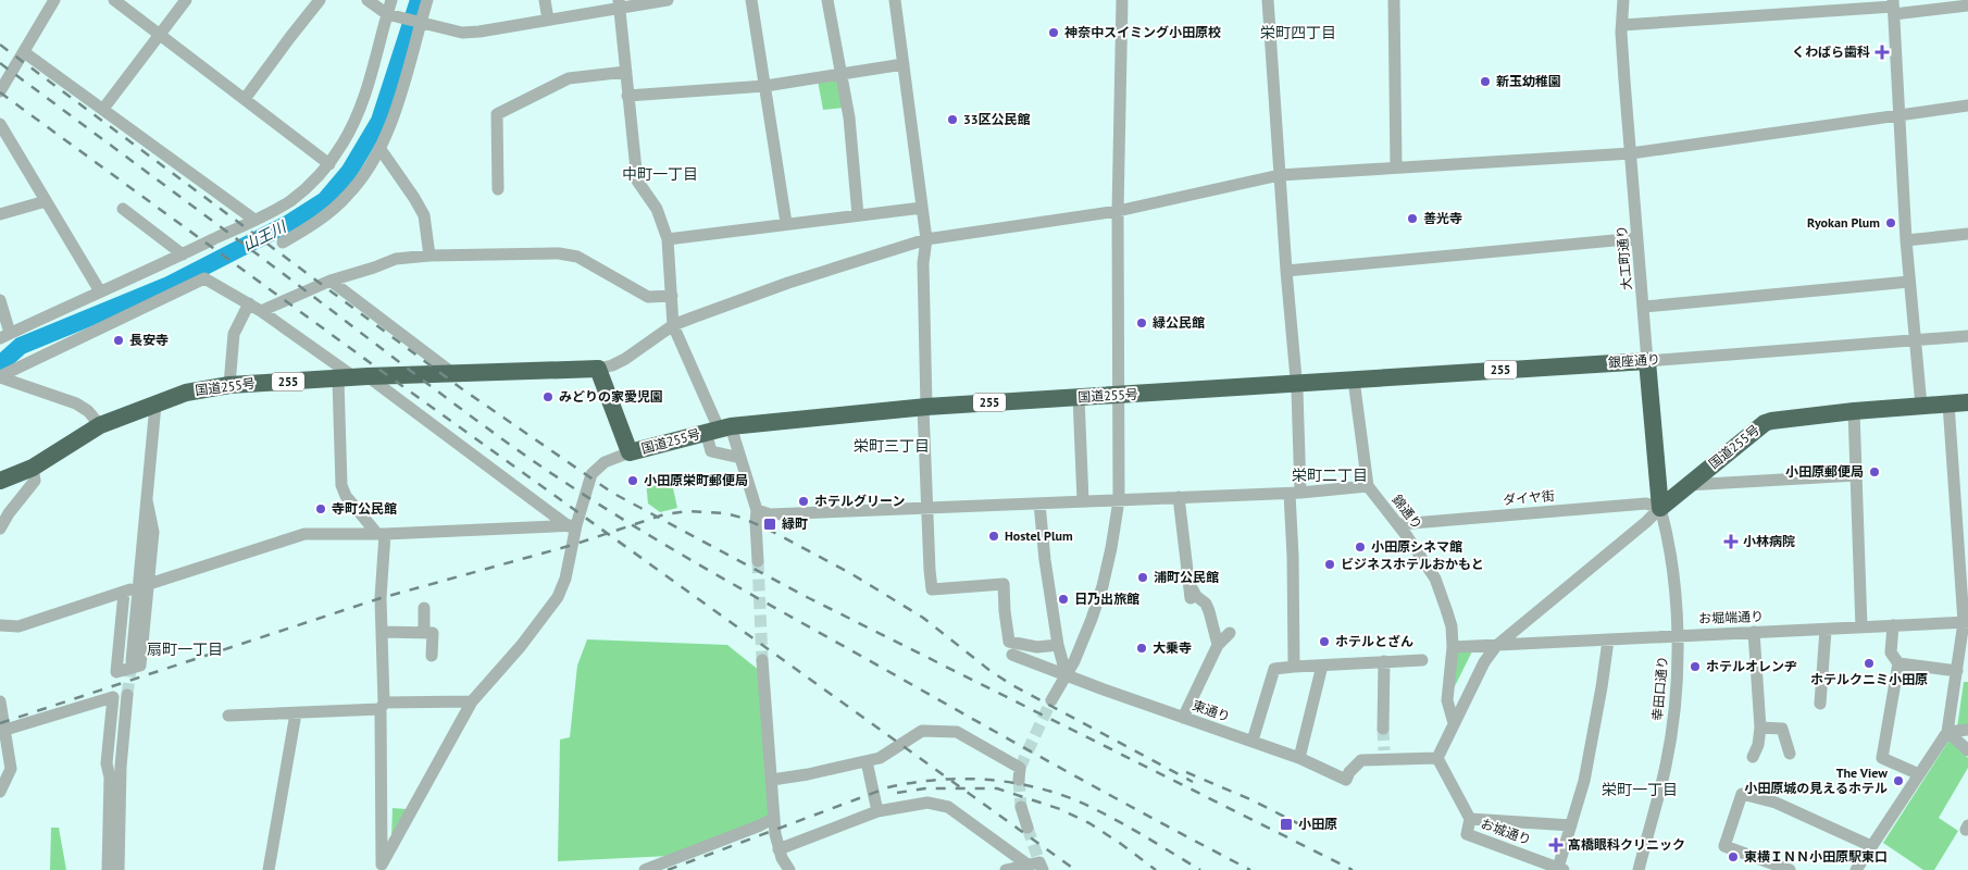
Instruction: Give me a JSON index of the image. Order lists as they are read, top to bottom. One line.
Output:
{"streets":{"highway":["銀座通り","255","国道255号"],"street":["大工町通り","ダイヤ街","錦通り","お堀端通り","幸田口通り","東通り","お城通り"]},"crossings":[["大工町通り","銀座通り"],["銀座通り","国道255号"],["国道255号","ダイヤ街"],["国道255号","幸田口通り"],["ダイヤ街","錦通り"],["ダイヤ街","幸田口通り"],["錦通り","お堀端通り"],["お堀端通り","幸田口通り"]],"districts":["栄町四丁目","中町一丁目","栄町三丁目","栄町二丁目","扇町一丁目","栄町一丁目"],"water":["山王川"],"places":{"other":["神奈中スイミング小田原校","新玉幼稚園","33区公民館","善光寺","Ryokan Plum","緑公民館","長安寺","みどりの家愛児園","小田原郵便局","小田原栄町郵便局","ホテルグリーン","寺町公民館","Hostel Plum","小田原シネマ館","ビジネスホテルおかもと","浦町公民館","日乃出旅館","ホテルとざん","大乗寺","ホテルクニミ小田原","ホテルオレンヂ","The View 小田原城の見えるホテル","東横ＩＮＮ小田原駅東口"],"health":["くわばら歯科","小林病院","髙橋眼科クリニック"],"transit":["緑町","小田原"]}}
